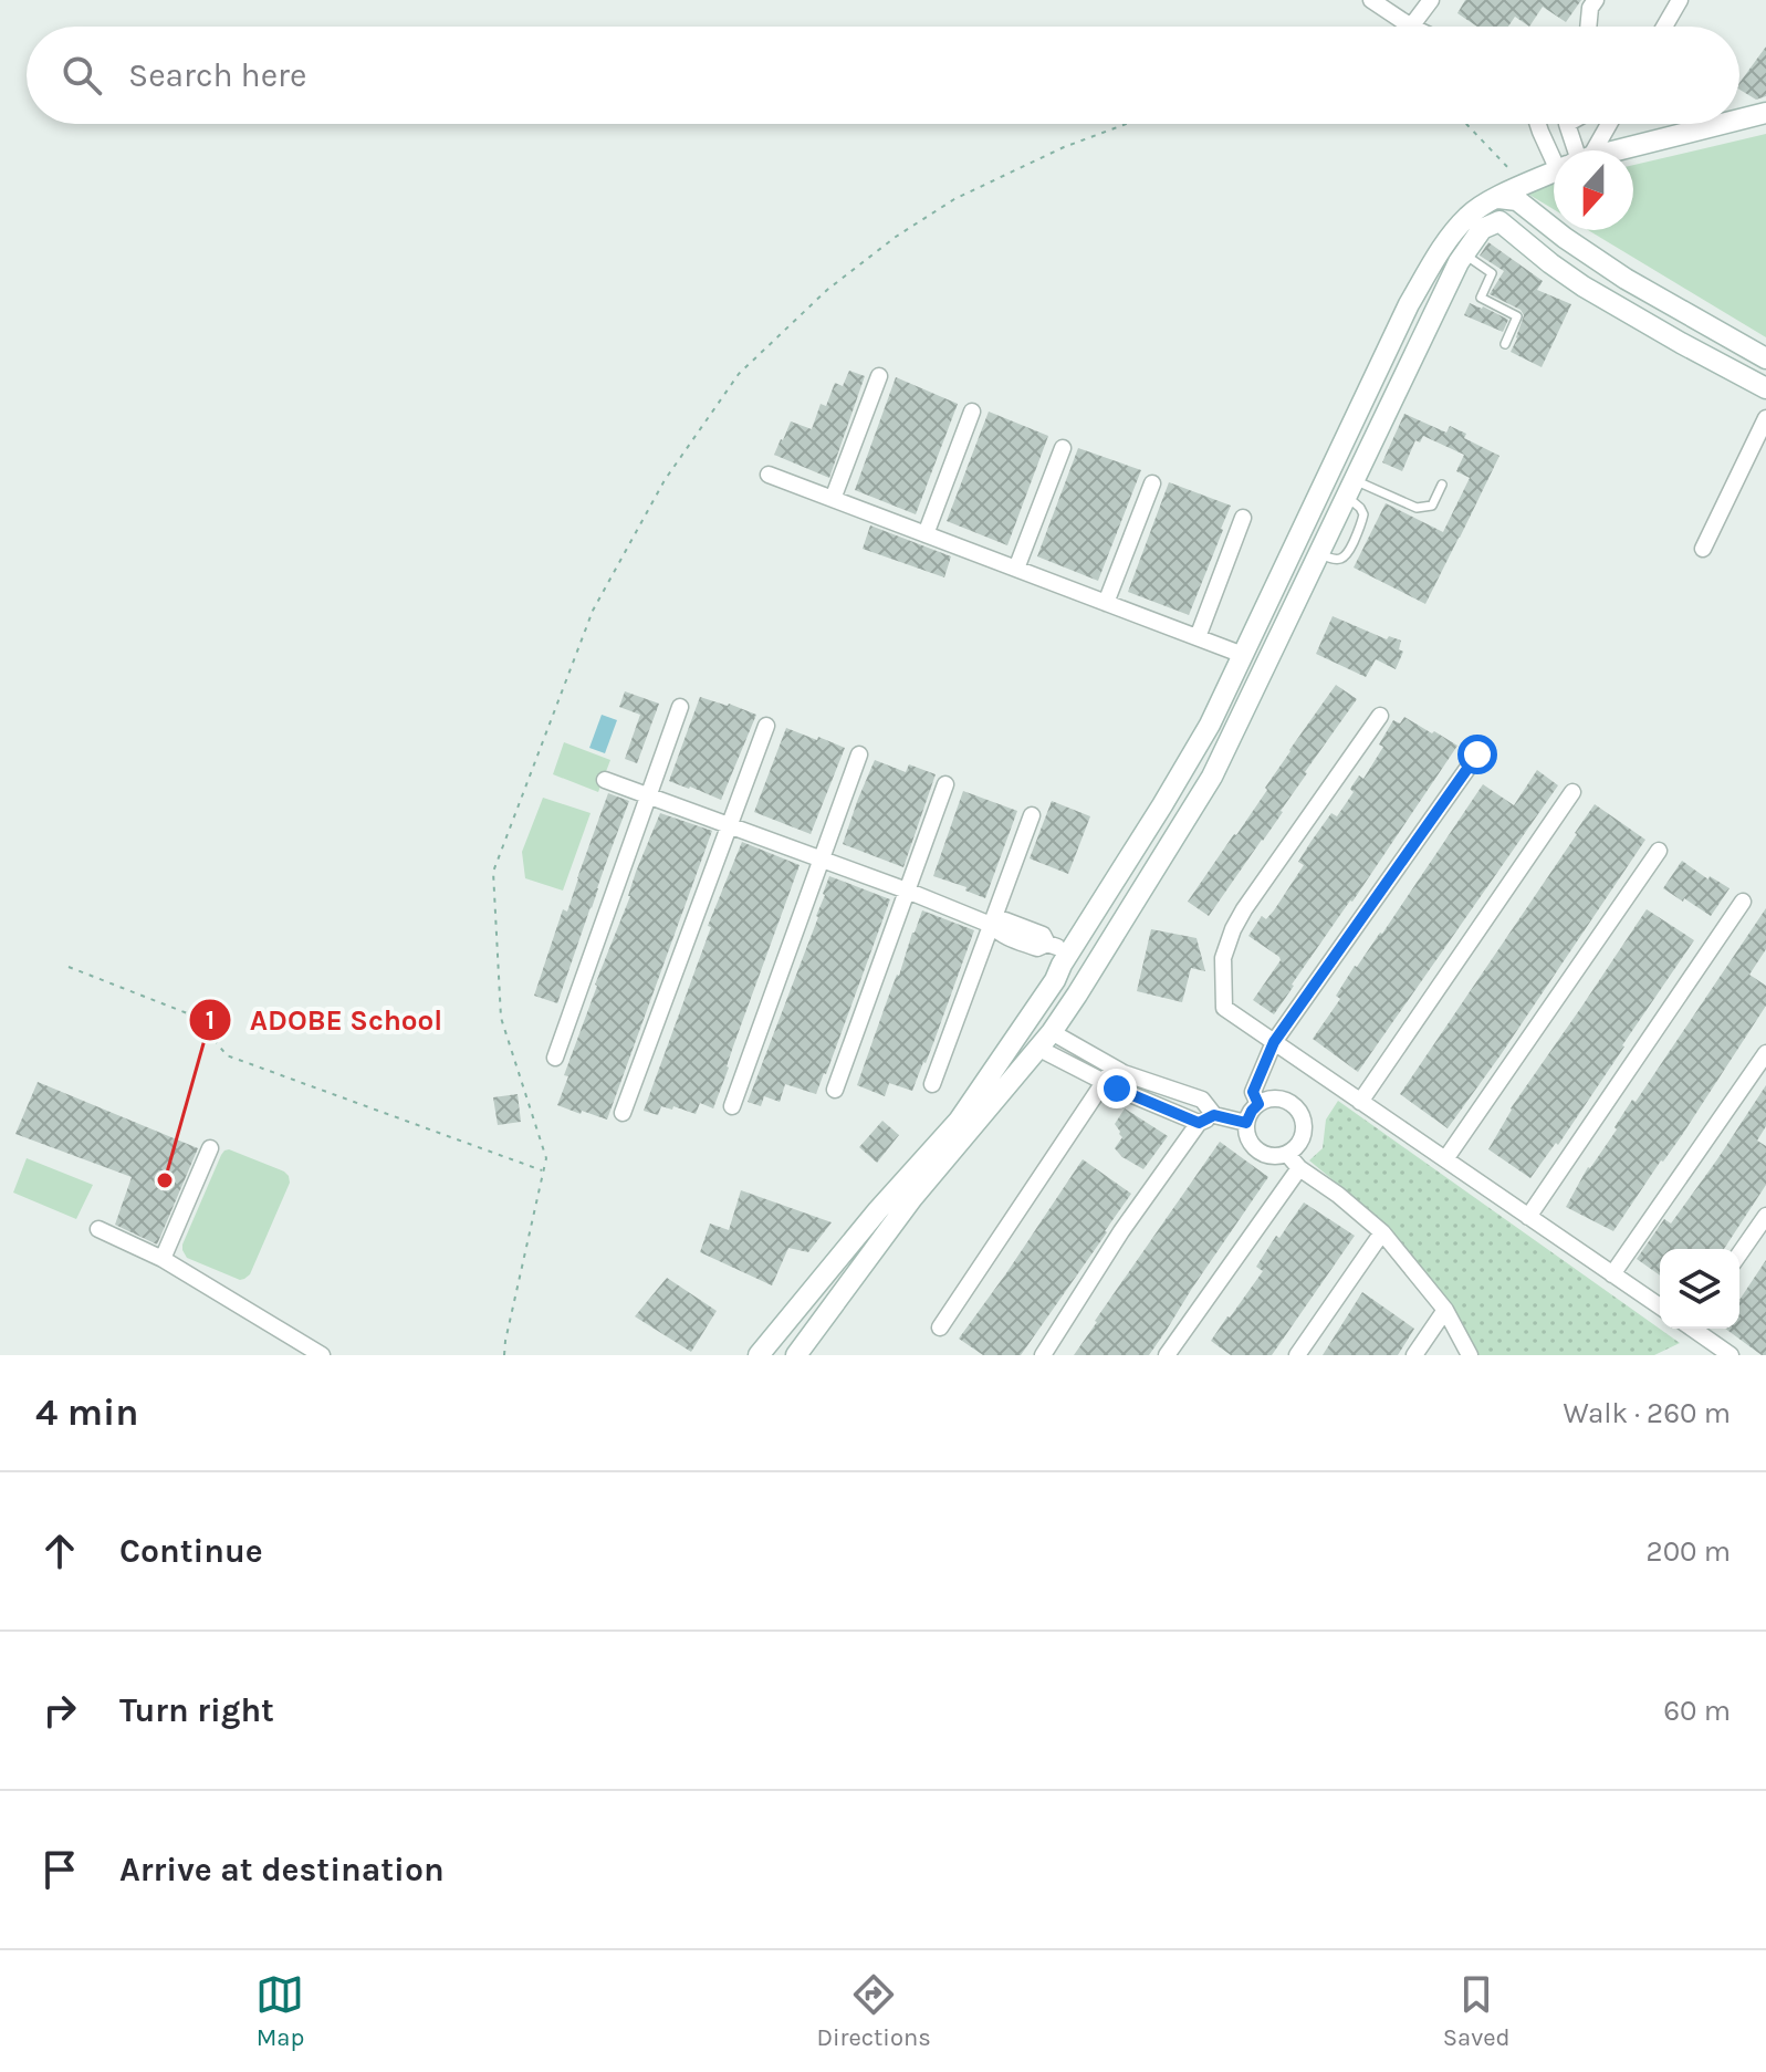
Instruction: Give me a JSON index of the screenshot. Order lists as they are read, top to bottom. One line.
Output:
{"places":["ADOBE School"],"north":"bottom","page":{"search":"Search here","heading":["4 min","Walk · 260 m"],"list":[["Continue","200 m"],["Turn right","60 m"],"Arrive at destination"],"nav":["Map","Directions","Saved"]}}
